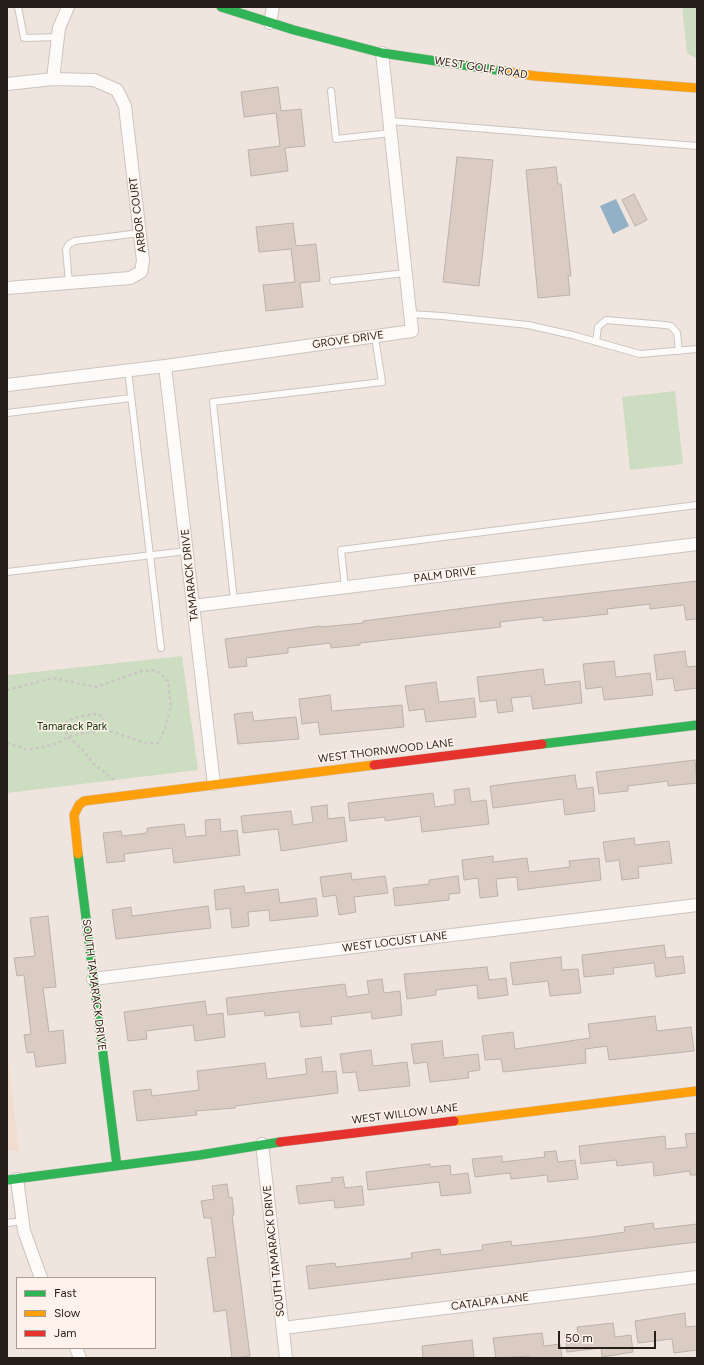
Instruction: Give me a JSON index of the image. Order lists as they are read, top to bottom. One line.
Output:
{"streets":{"street":["WEST GOLF ROAD","ARBOR COURT","GROVE DRIVE","TAMARACK DRIVE","PALM DRIVE","WEST THORNWOOD LANE","WEST LOCUST LANE","SOUTH TAMARACK DRIVE","WEST WILLOW LANE","CATALPA LANE"]},"crossings":[["WEST GOLF ROAD","GROVE DRIVE"],["GROVE DRIVE","TAMARACK DRIVE"],["TAMARACK DRIVE","PALM DRIVE"],["TAMARACK DRIVE","WEST THORNWOOD LANE"],["WEST THORNWOOD LANE","SOUTH TAMARACK DRIVE"],["WEST LOCUST LANE","SOUTH TAMARACK DRIVE"],["SOUTH TAMARACK DRIVE","WEST WILLOW LANE"],["SOUTH TAMARACK DRIVE","CATALPA LANE"]],"parks":["Tamarack Park"],"legend":["Fast","Slow","Jam"],"scale_bar":"50 m"}
